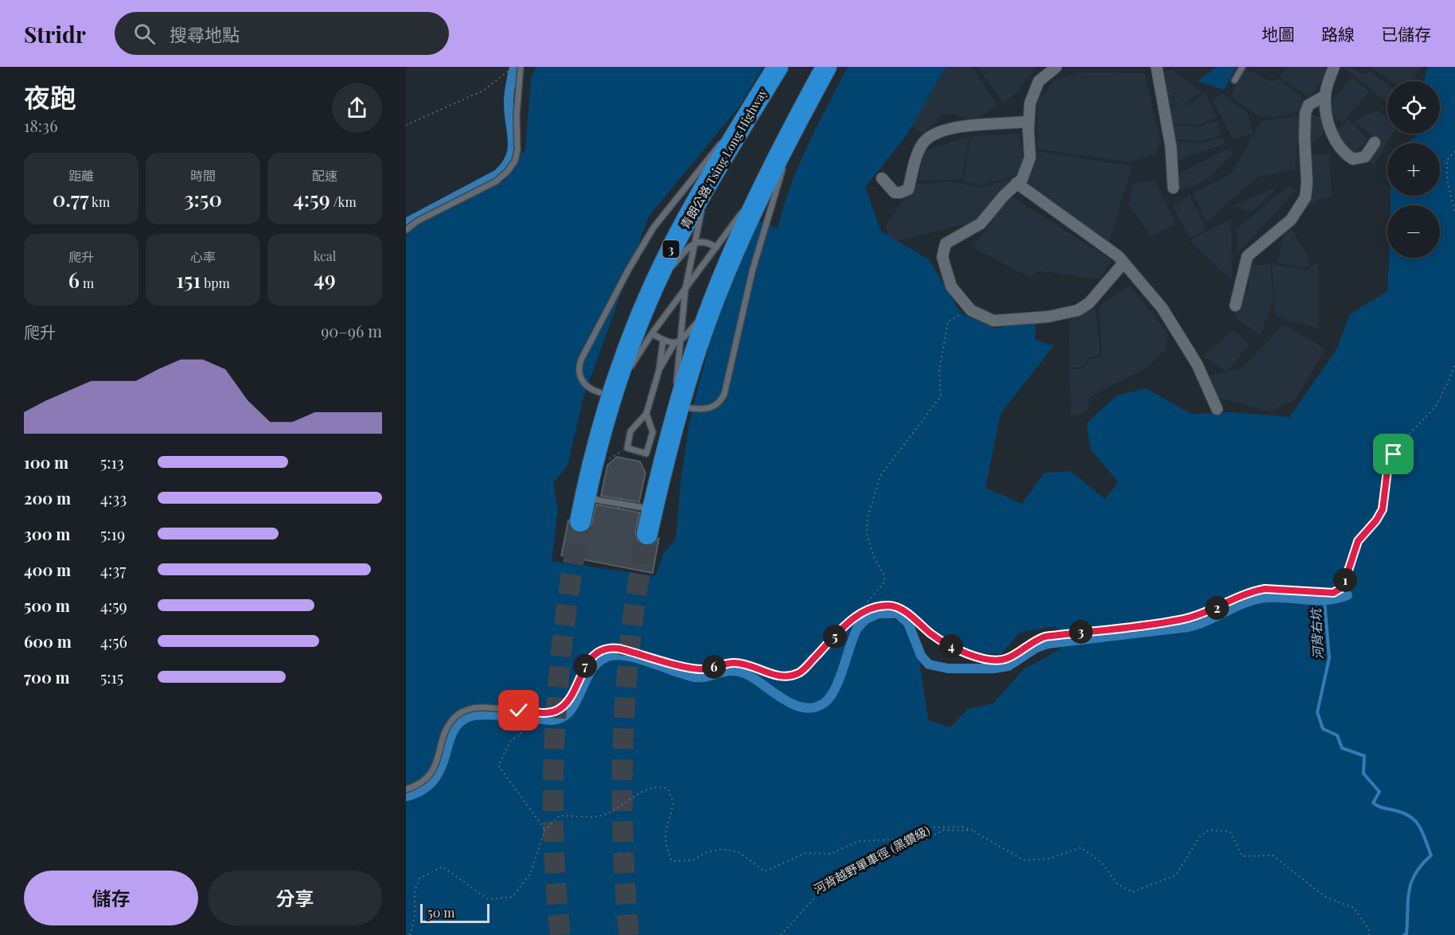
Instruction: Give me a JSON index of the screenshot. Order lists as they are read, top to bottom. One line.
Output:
{"streets":{"highway":["青朗公路 Tsing Long Highway","3"],"path":["河背越野單車徑 (黑鑽級)"]},"water":["河背右坑"],"scale_bar":"50 m","page":{"header":"Stridr","search":"搜尋地點","nav":["地圖","路線","已儲存"],"heading":["夜跑","18:36"],"map_buttons":["+","−"],"stats":[["距離","0.77 km"],["時間","3:50"],["配速","4:59 /km"],["爬升","6 m"],["心率","151 bpm"],["kcal","49"]],"chart":["爬升","90–96 m"],"list":[{"name":"100 m","note":"5:13"},{"name":"200 m","note":"4:33"},{"name":"300 m","note":"5:19"},{"name":"400 m","note":"4:37"},{"name":"500 m","note":"4:59"},{"name":"600 m","note":"4:56"},{"name":"700 m","note":"5:15"}],"pins":["1","2","3","5","4","7","6"],"buttons":["儲存","分享"],"scale":"50 m"}}
